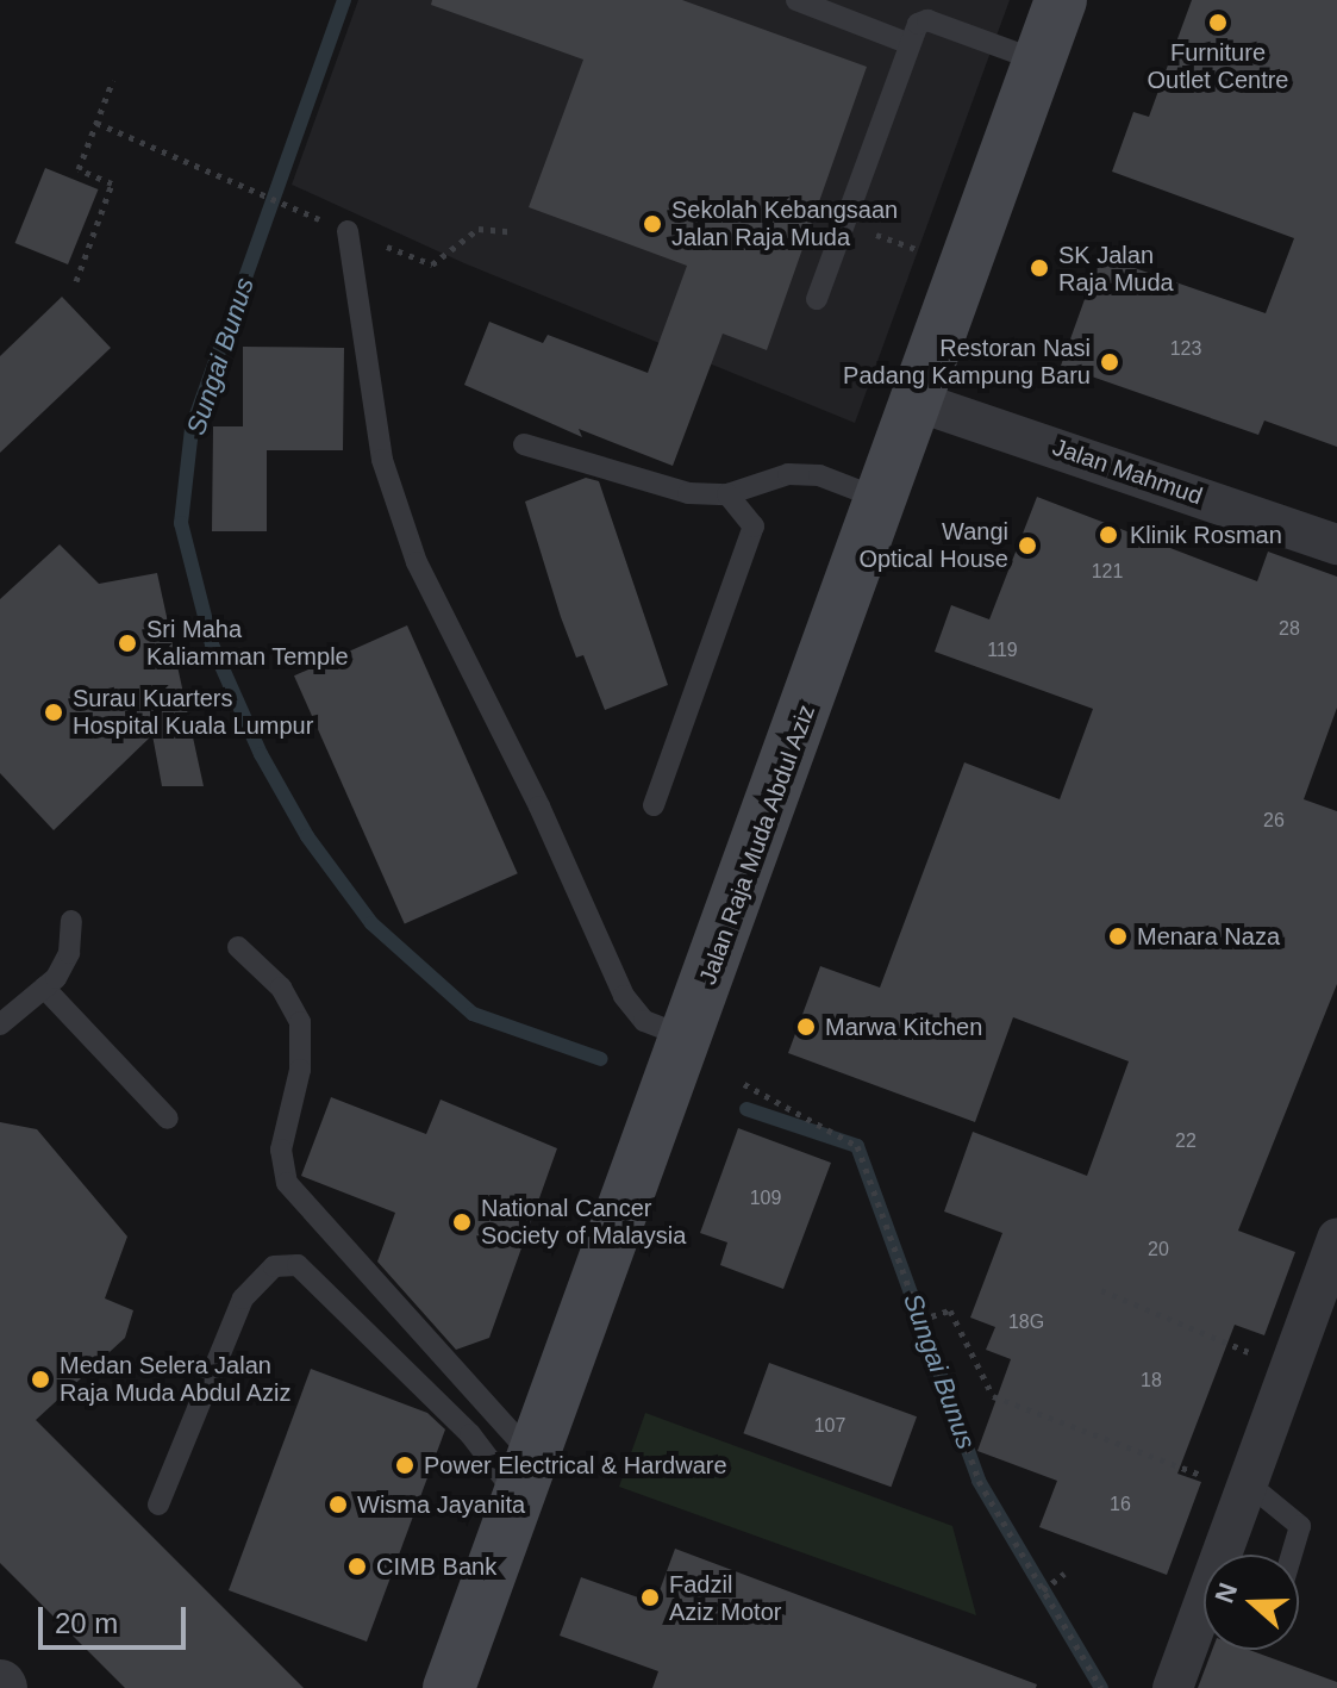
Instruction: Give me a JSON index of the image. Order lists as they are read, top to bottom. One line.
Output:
{"streets":{"main road":["Jalan Raja Muda Abdul Aziz"],"street":["Jalan Mahmud"]},"crossings":[["Jalan Mahmud","Jalan Raja Muda Abdul Aziz"]],"water":["Sungai Bunus"],"places":["Furniture Outlet Centre","Sekolah Kebangsaan Jalan Raja Muda","SK Jalan Raja Muda","Restoran Nasi Padang Kampung Baru","Klinik Rosman","Wangi Optical House","Sri Maha Kaliamman Temple","Surau Kuarters Hospital Kuala Lumpur","Menara Naza","Marwa Kitchen","National Cancer Society of Malaysia","Medan Selera Jalan Raja Muda Abdul Aziz","Power Electrical & Hardware","Wisma Jayanita","CIMB Bank","Fadzil Aziz Motor"],"house_numbers":["123","121","28","119","26","22","109","20","18G","18","107","16"],"scale_bar":"20 m","north":"left"}
